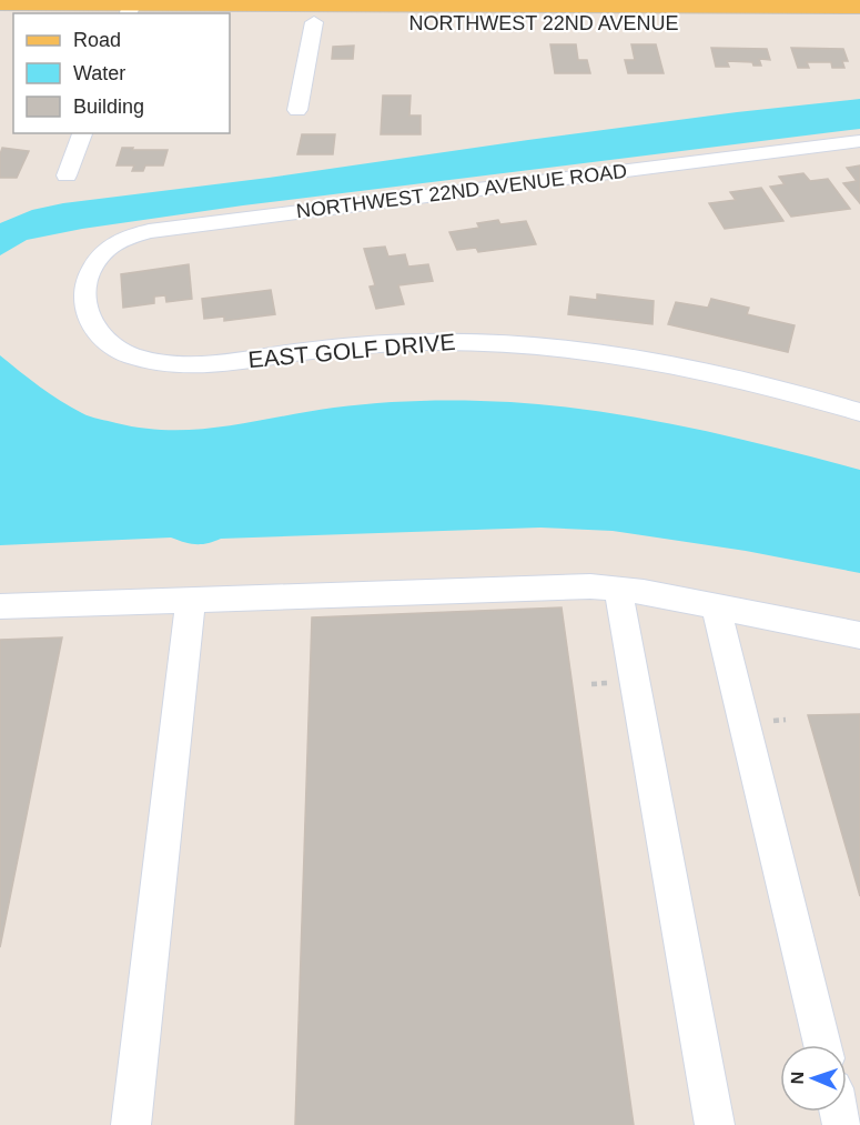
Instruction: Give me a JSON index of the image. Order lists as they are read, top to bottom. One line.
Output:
{"streets":{"main road":["NORTHWEST 22ND AVENUE"],"street":["NORTHWEST 22ND AVENUE ROAD","EAST GOLF DRIVE"]},"crossings":[["NORTHWEST 22ND AVENUE ROAD","EAST GOLF DRIVE"]],"legend":["Road","Water","Building"],"north":"left"}
